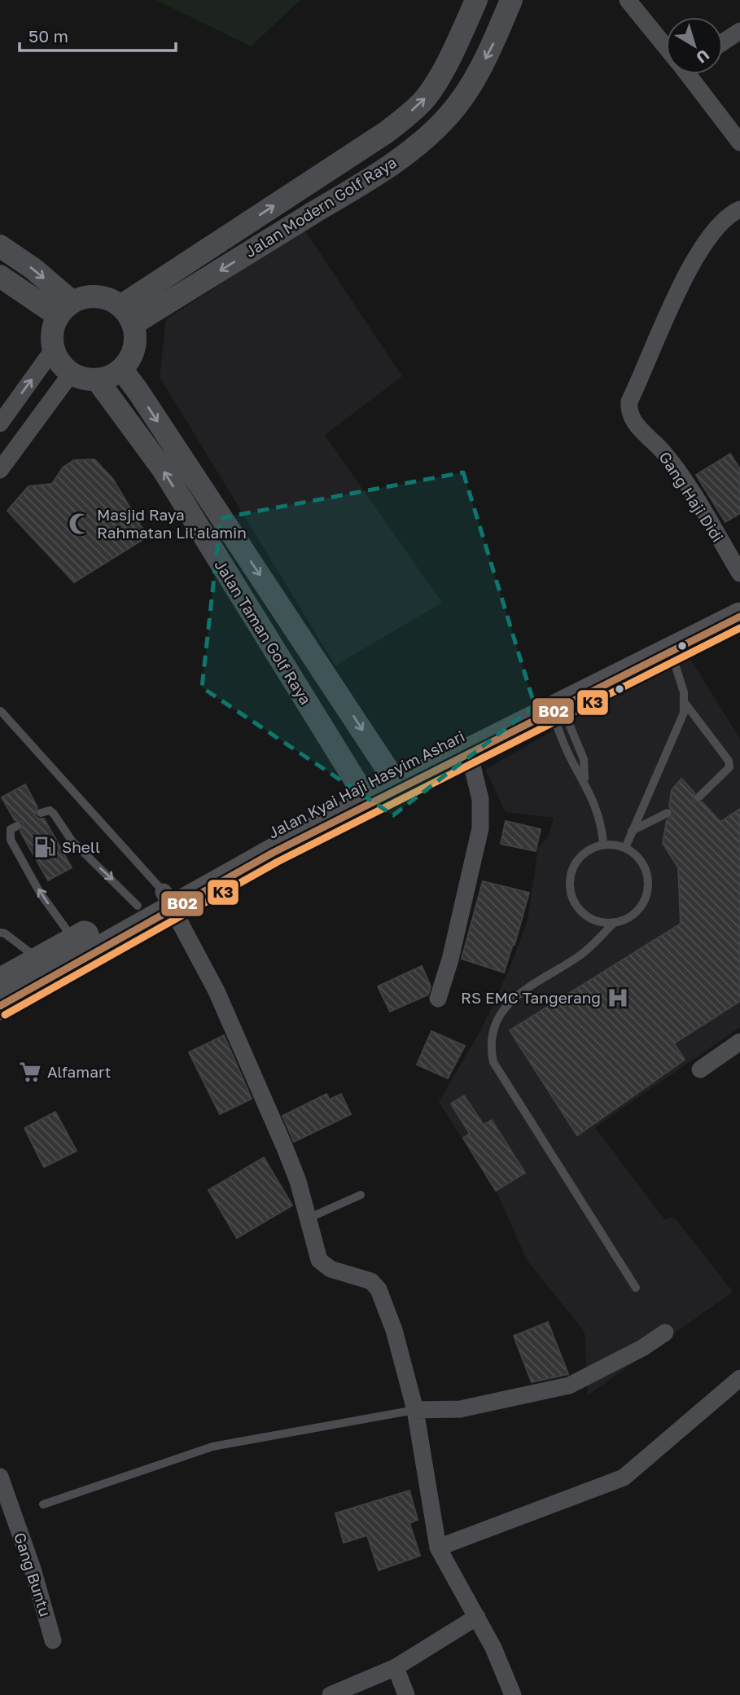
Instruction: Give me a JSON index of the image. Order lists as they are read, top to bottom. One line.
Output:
{"streets":{"main road":["Jalan Kyai Haji Hasyim Ashari"],"street":["Jalan Modern Golf Raya","Gang Haji Didi","Jalan Taman Golf Raya","Gang Buntu"]},"crossings":[["Jalan Modern Golf Raya","Jalan Taman Golf Raya"],["Jalan Taman Golf Raya","Jalan Kyai Haji Hasyim Ashari"]],"places":{"mosque":["Masjid Raya Rahmatan Lil'alamin"],"fuel station":["Shell"],"hospital":["RS EMC Tangerang"],"supermarket":["Alfamart"]},"lines":["transit line B02","transit line K3"],"scale_bar":"50 m","north":"bottom right"}
